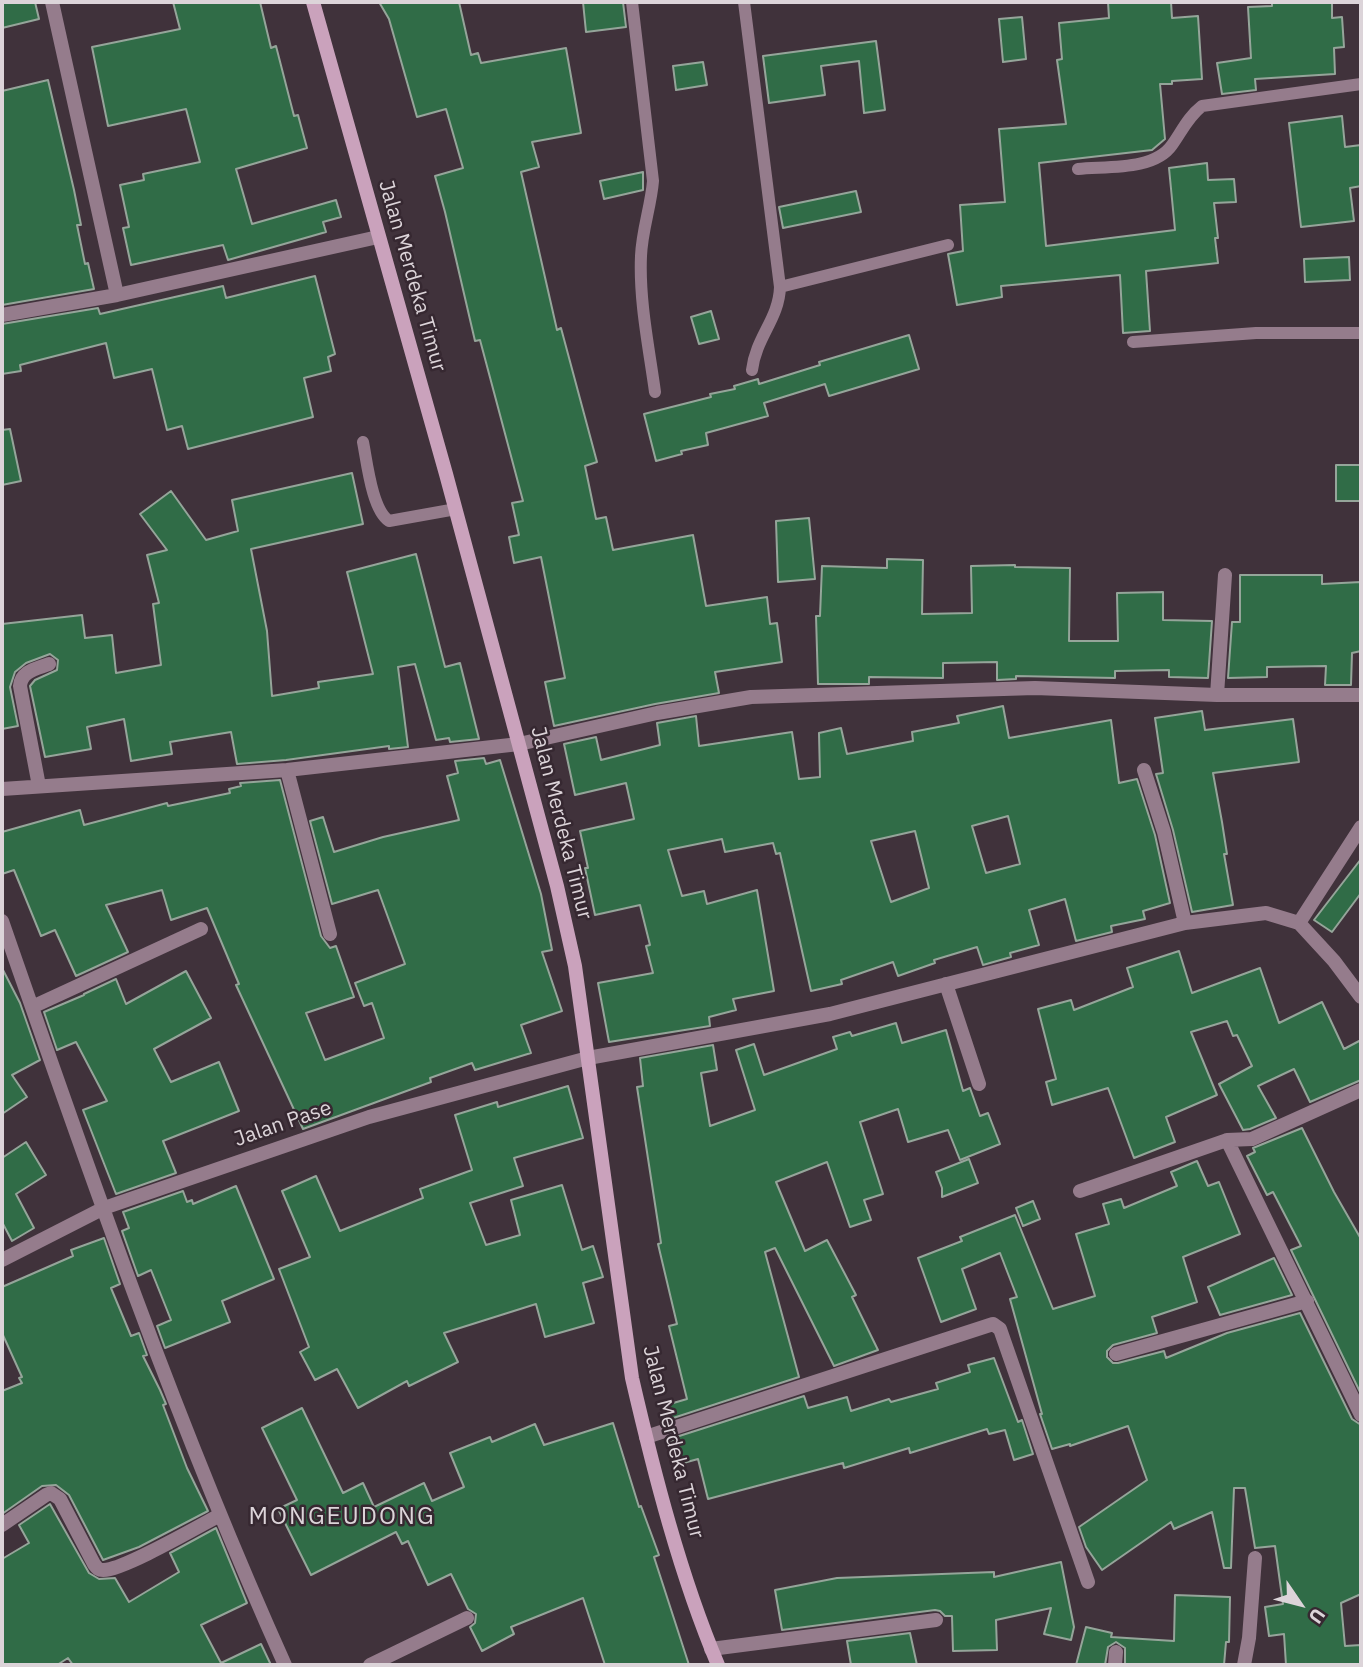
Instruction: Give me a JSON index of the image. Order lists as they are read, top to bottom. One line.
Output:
{"streets":{"main road":["Jalan Merdeka Timur"],"street":["Jalan Pase"]},"crossings":[["Jalan Merdeka Timur","Jalan Pase"]],"districts":["MONGEUDONG"],"north":"bottom right"}
